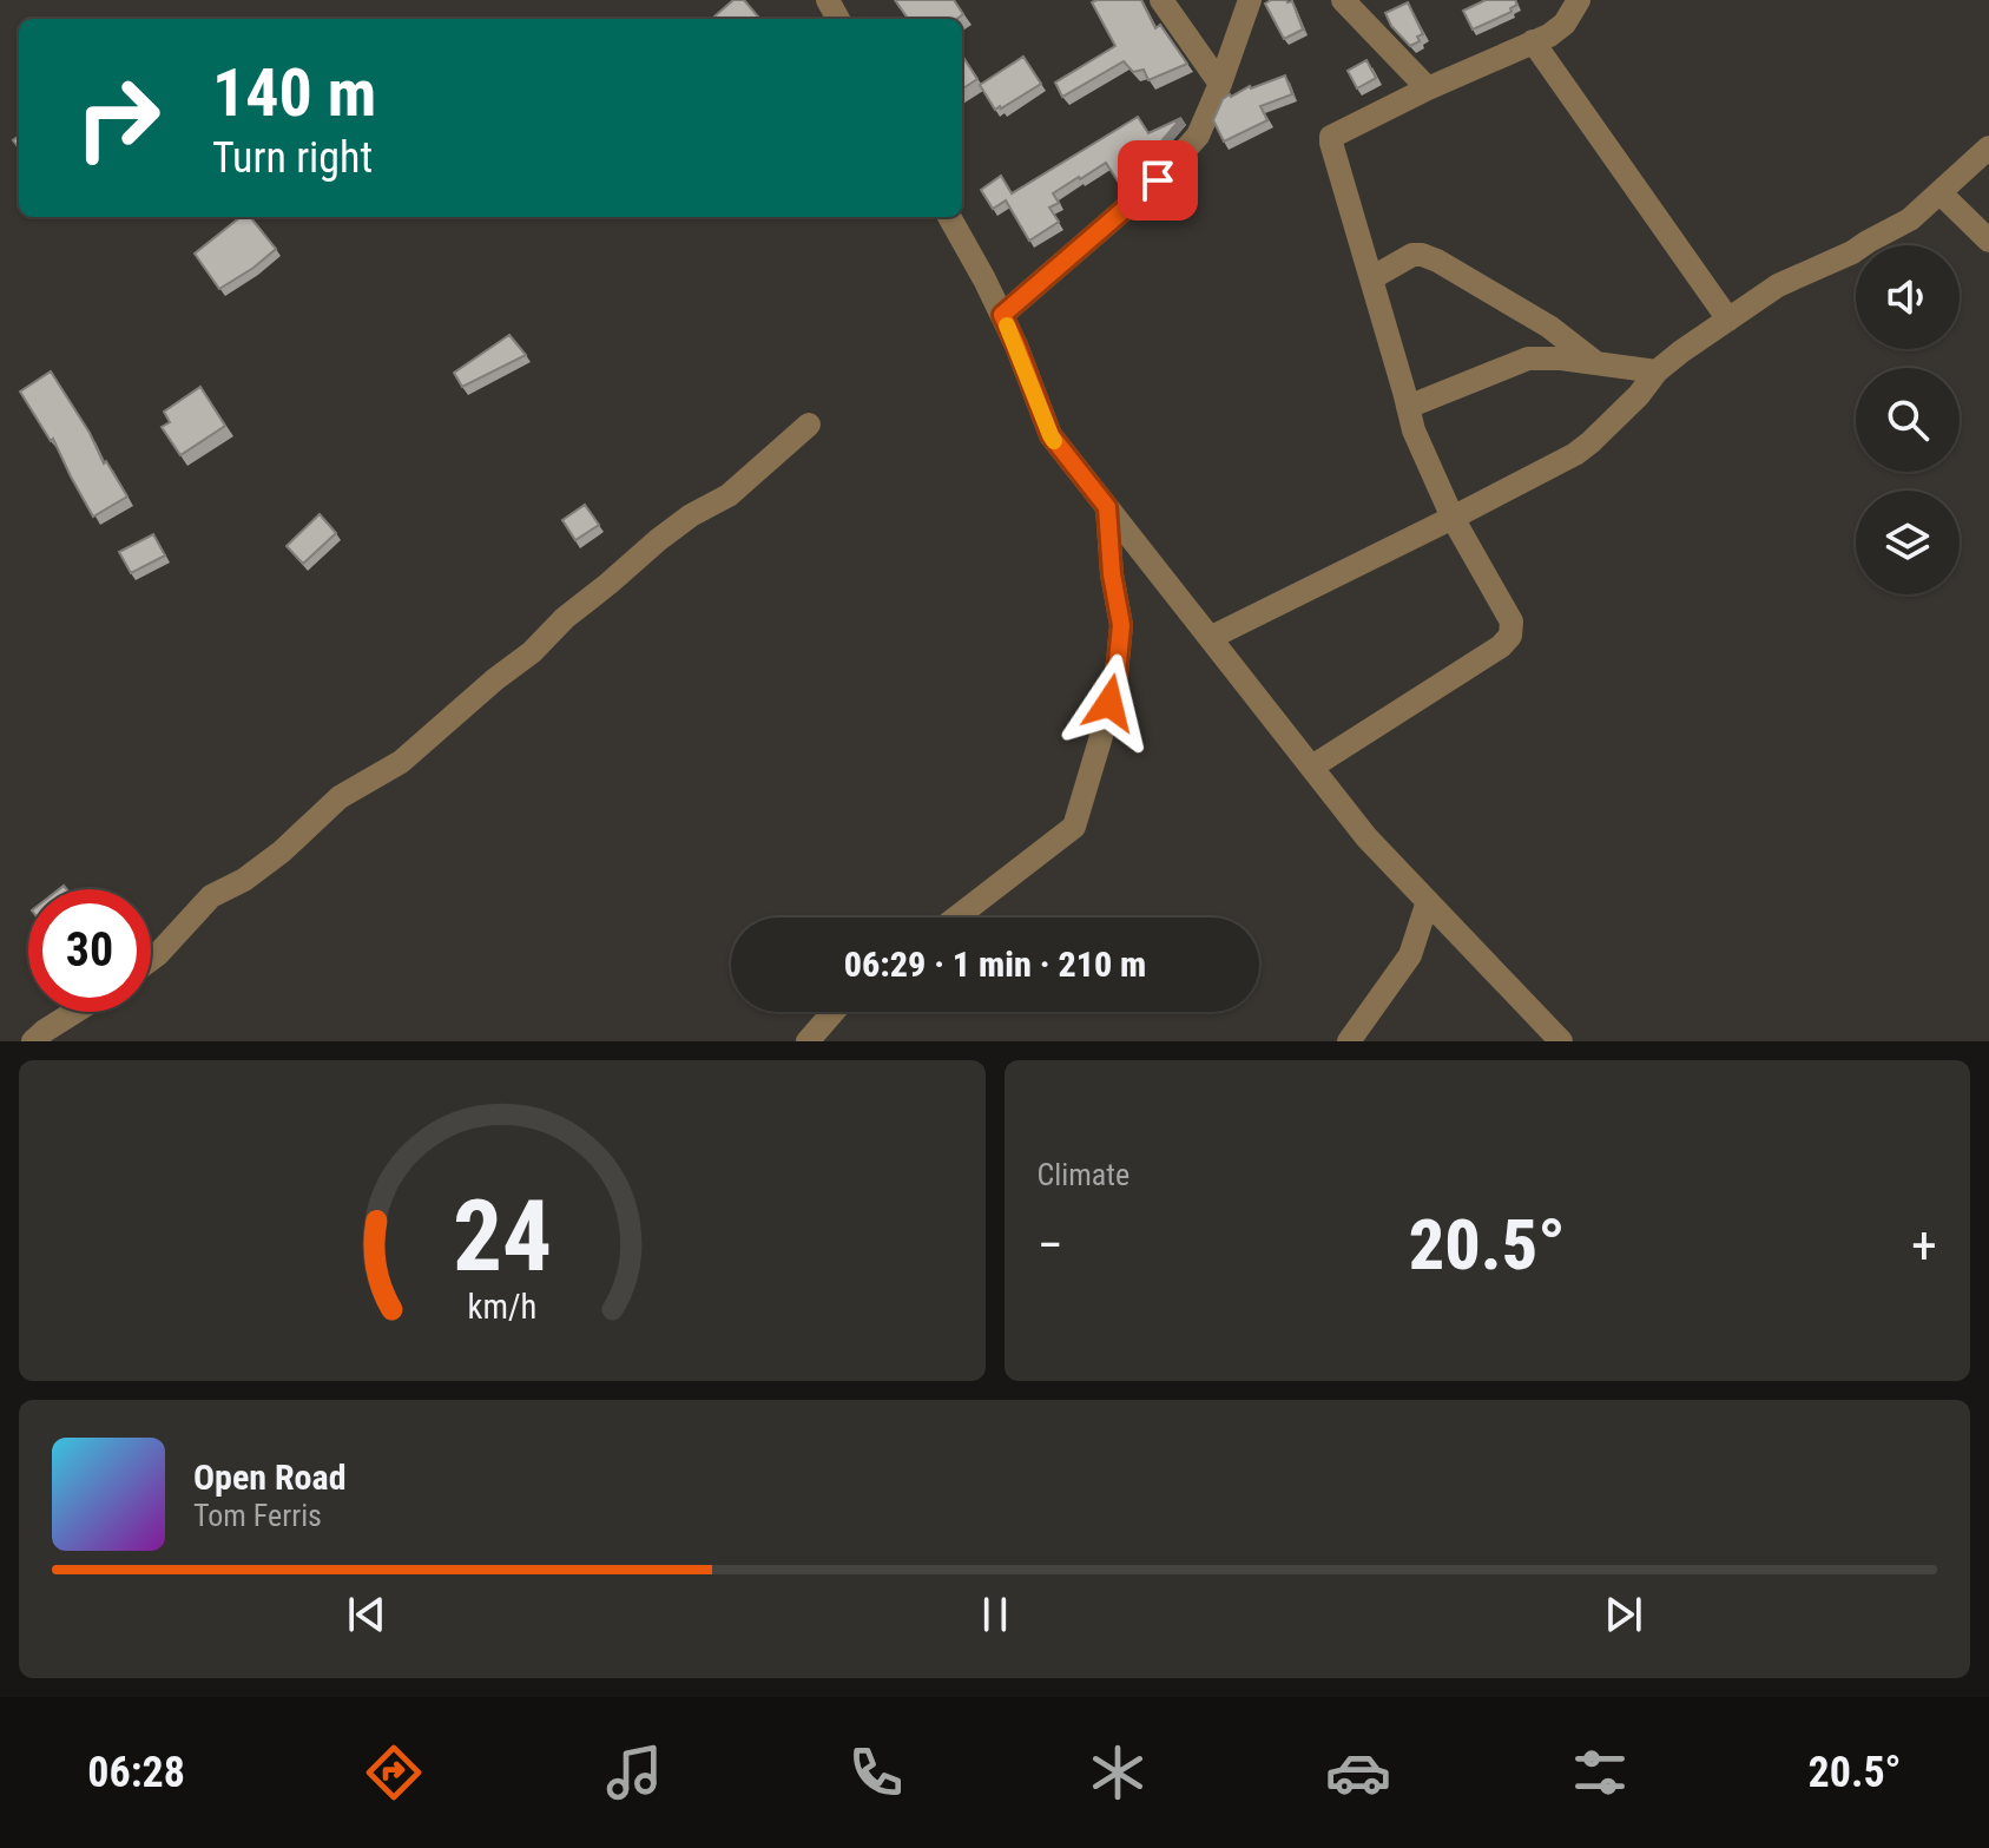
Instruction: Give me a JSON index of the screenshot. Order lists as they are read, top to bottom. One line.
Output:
{"page":{"turn":["140 m","Turn right"],"limit":"30","trip":"06:29 · 1 min · 210 m","tile":"Climate","heat":["−","20.5°","+"],"song":["Open Road","Tom Ferris"],"tabs":["06:28","20.5°"],"gauge":["24","km/h"]}}
